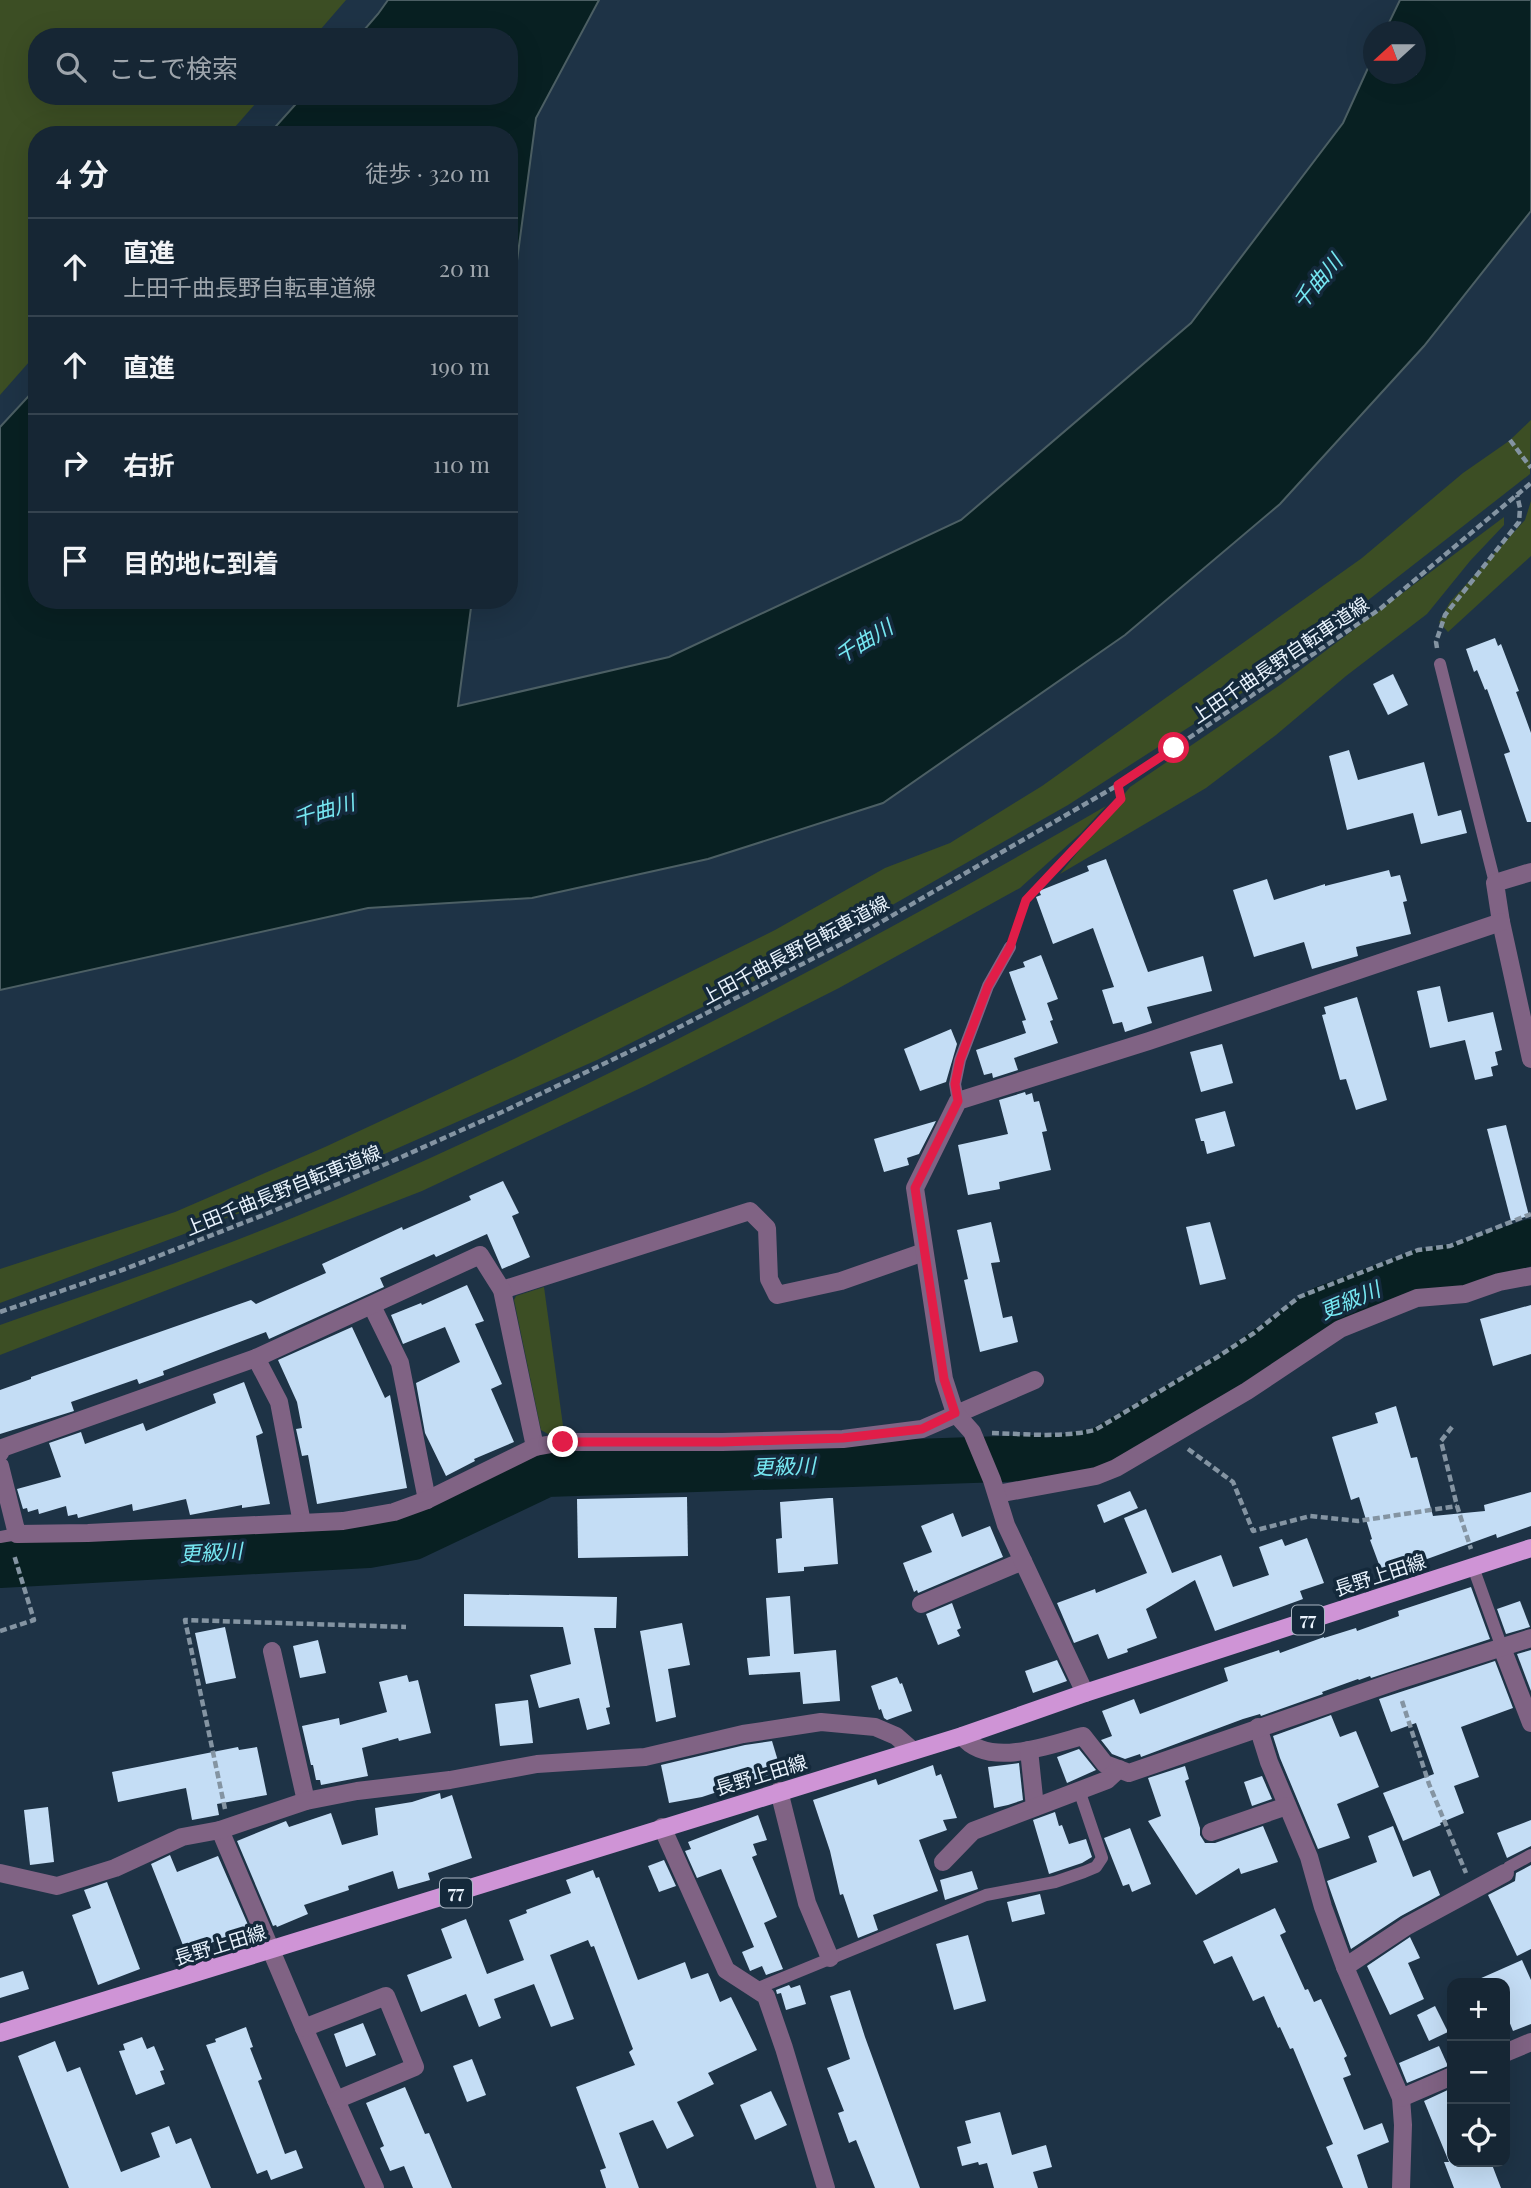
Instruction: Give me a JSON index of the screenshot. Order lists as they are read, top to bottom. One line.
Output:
{"streets":{"main road":["長野上田線","77"],"path":["上田千曲長野自転車道線"]},"water":["千曲川","更級川"],"north":"left","page":{"search":"ここで検索","heading":["4 分","徒歩 · 320 m"],"list":[["直進","上田千曲長野自転車道線","20 m"],["直進","190 m"],["右折","110 m"],"目的地に到着"],"map_buttons":["+","−"]}}
